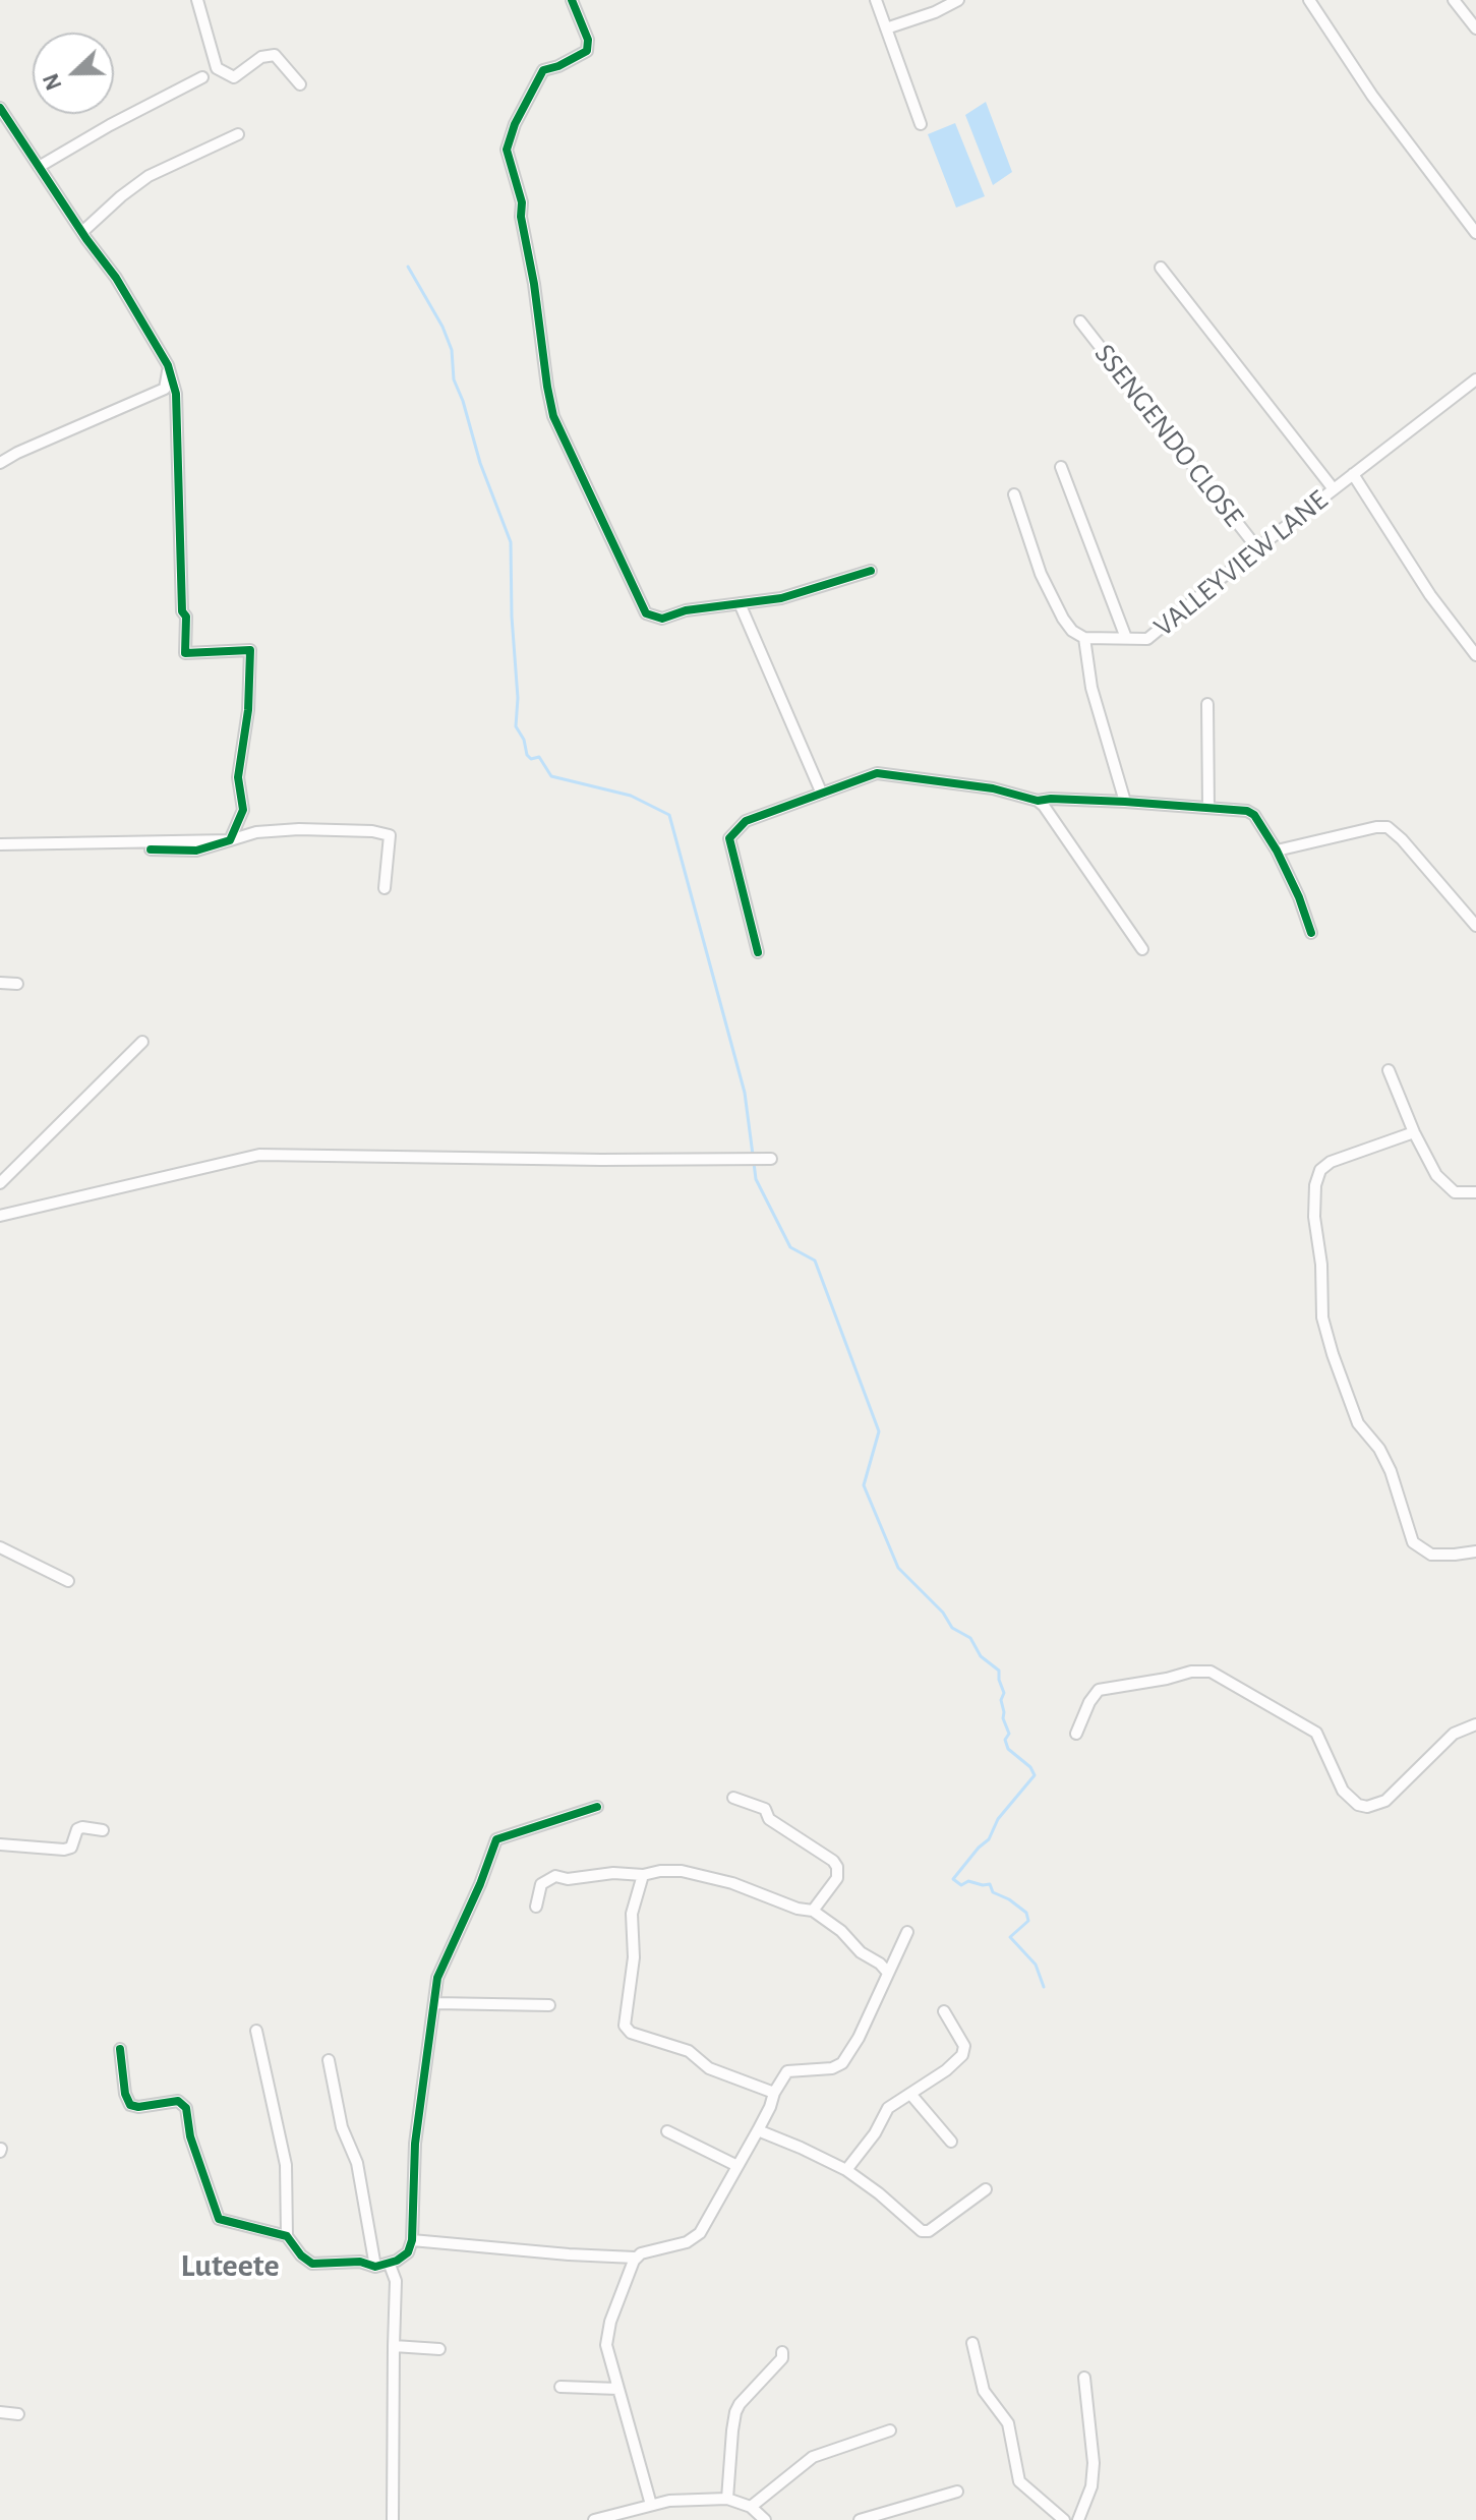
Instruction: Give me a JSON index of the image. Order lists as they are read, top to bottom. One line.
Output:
{"streets":{"street":["SSENGENDO CLOSE","VALLEYVIEW LANE"]},"crossings":[["SSENGENDO CLOSE","VALLEYVIEW LANE"]],"districts":["Luteete"],"north":"left"}
